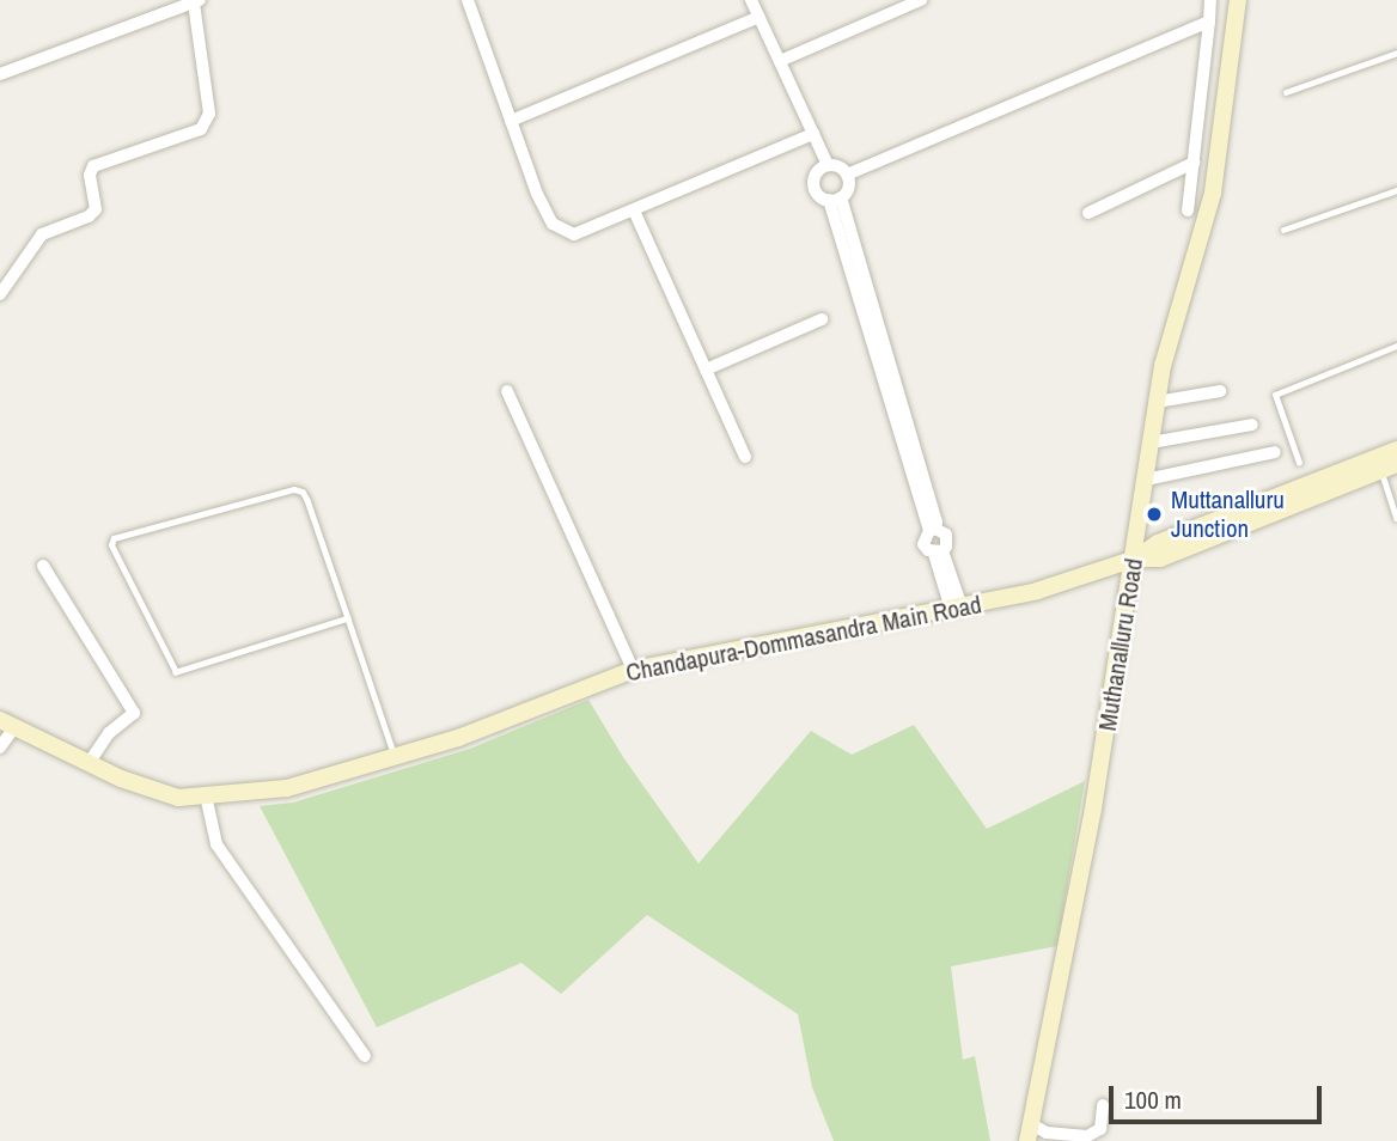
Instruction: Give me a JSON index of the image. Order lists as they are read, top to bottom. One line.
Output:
{"streets":{"main road":["Chandapura-Dommasandra Main Road","Muthanalluru Road"]},"crossings":[["Chandapura-Dommasandra Main Road","Muthanalluru Road"]],"places":["Muttanalluru Junction"],"scale_bar":"100 m"}
